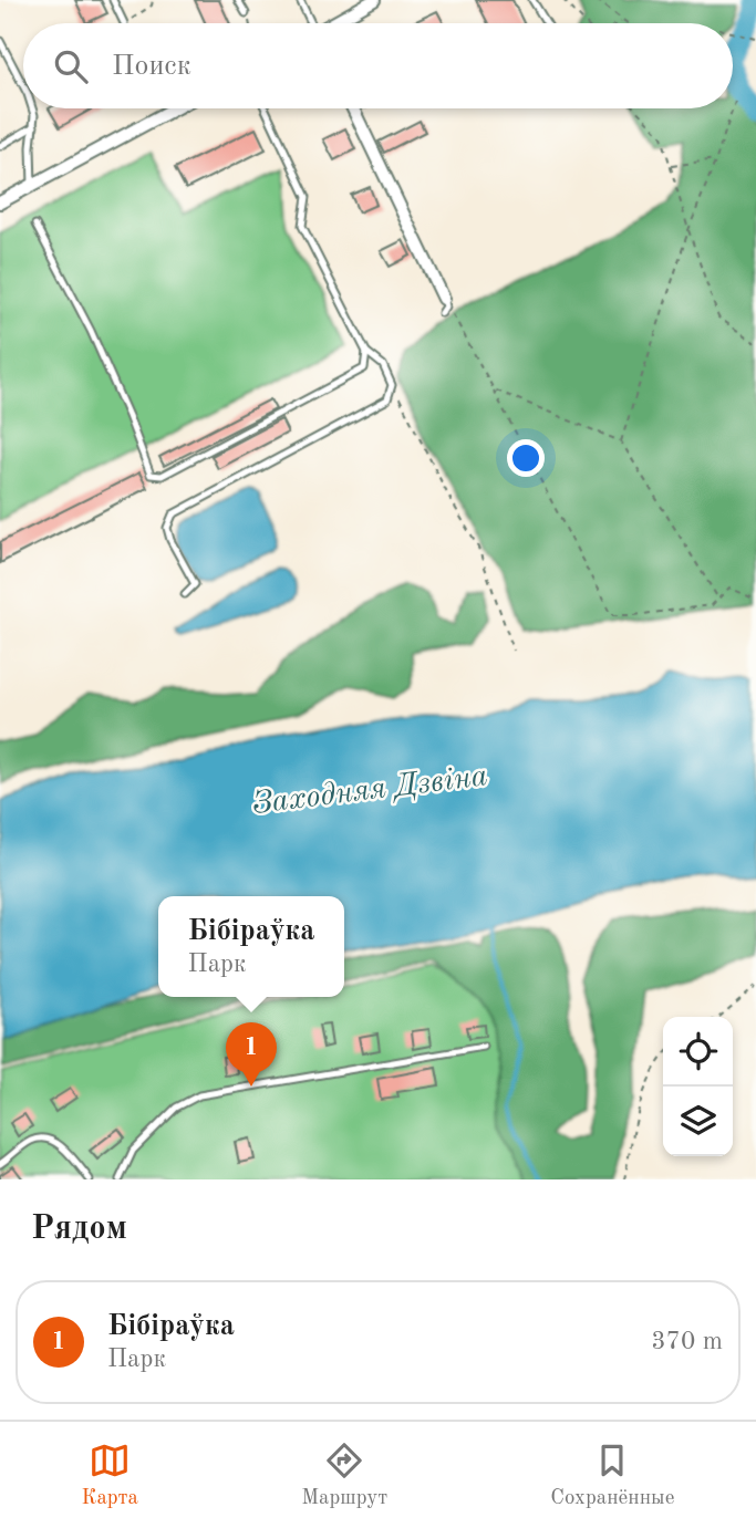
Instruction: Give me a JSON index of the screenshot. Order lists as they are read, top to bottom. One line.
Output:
{"water":["Заходняя Дзвіна"],"page":{"search":"Поиск","popup":["Бібіраўка","Парк"],"pins":"1","heading":"Рядом","list":[{"mark":"1","name":"Бібіраўка","note":"Парк","value":"370 m"}],"nav":["Карта","Маршрут","Сохранённые"]}}
